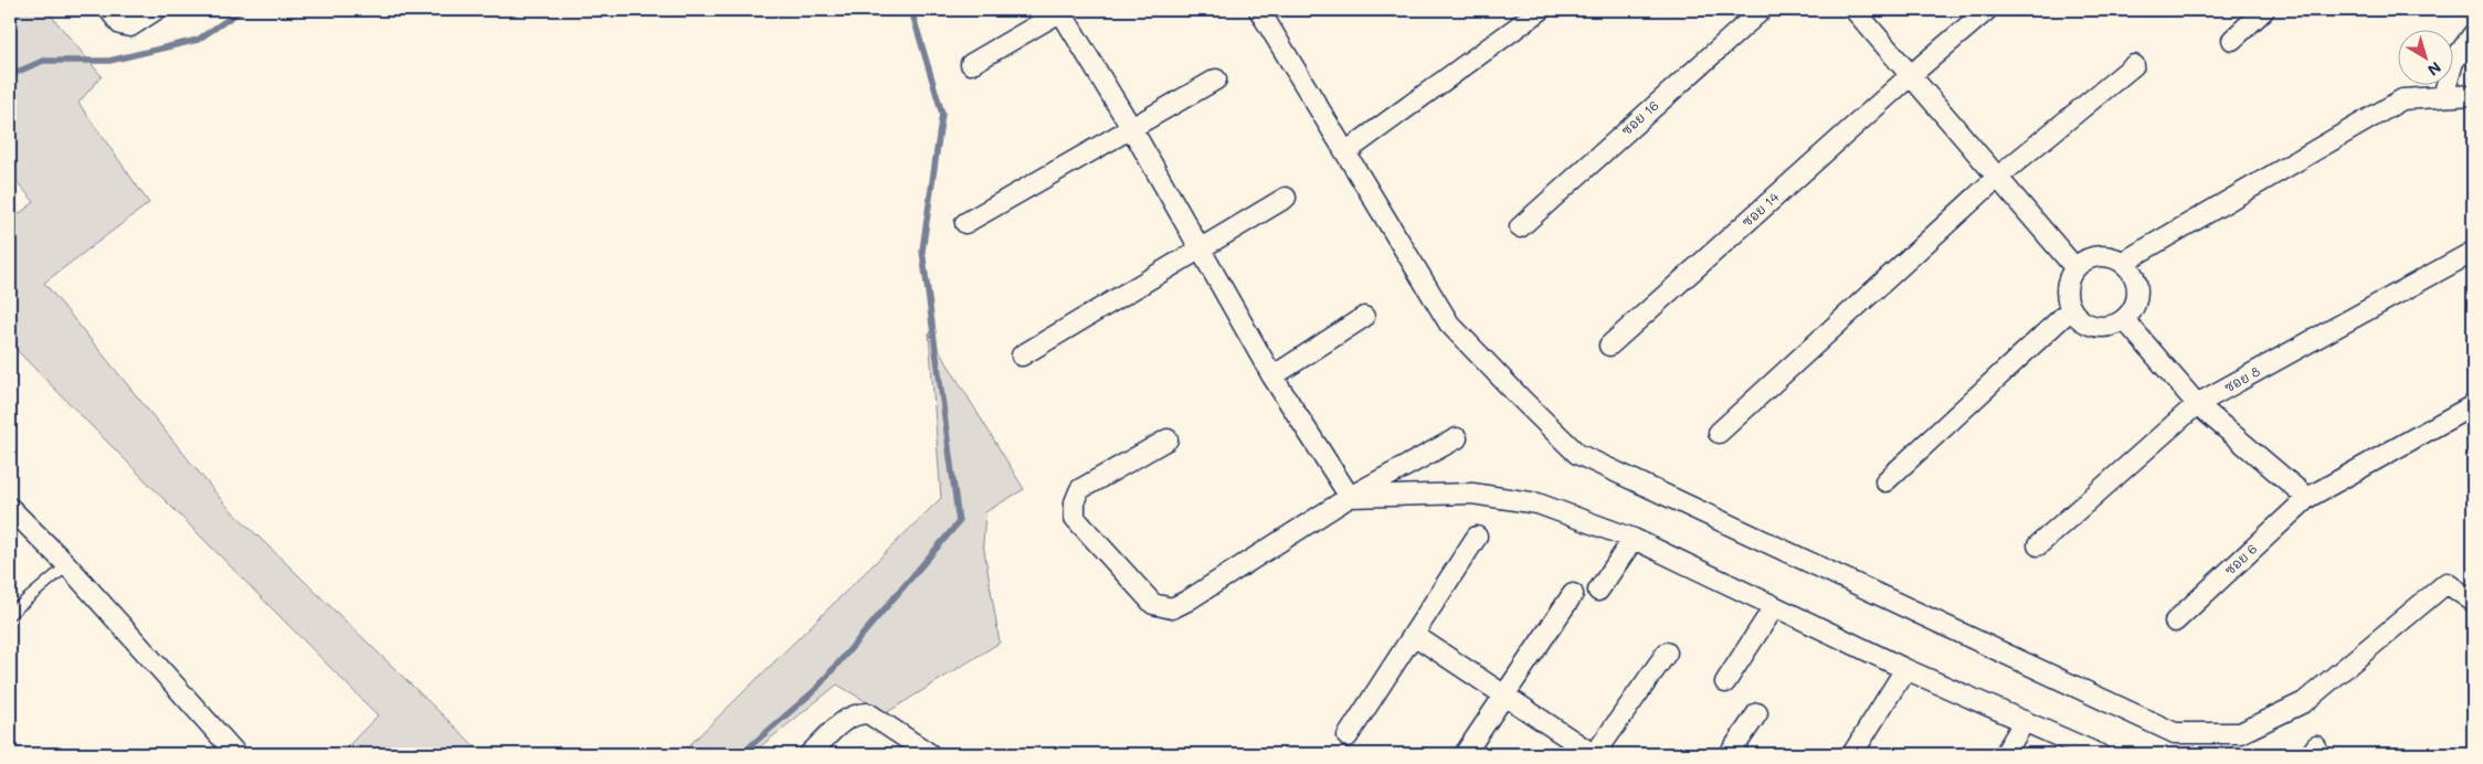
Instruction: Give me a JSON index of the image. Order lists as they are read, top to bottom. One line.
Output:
{"streets":{"street":["ซอย 16","ซอย 14","ซอย 8","ซอย 6"]},"north":"bottom right"}
